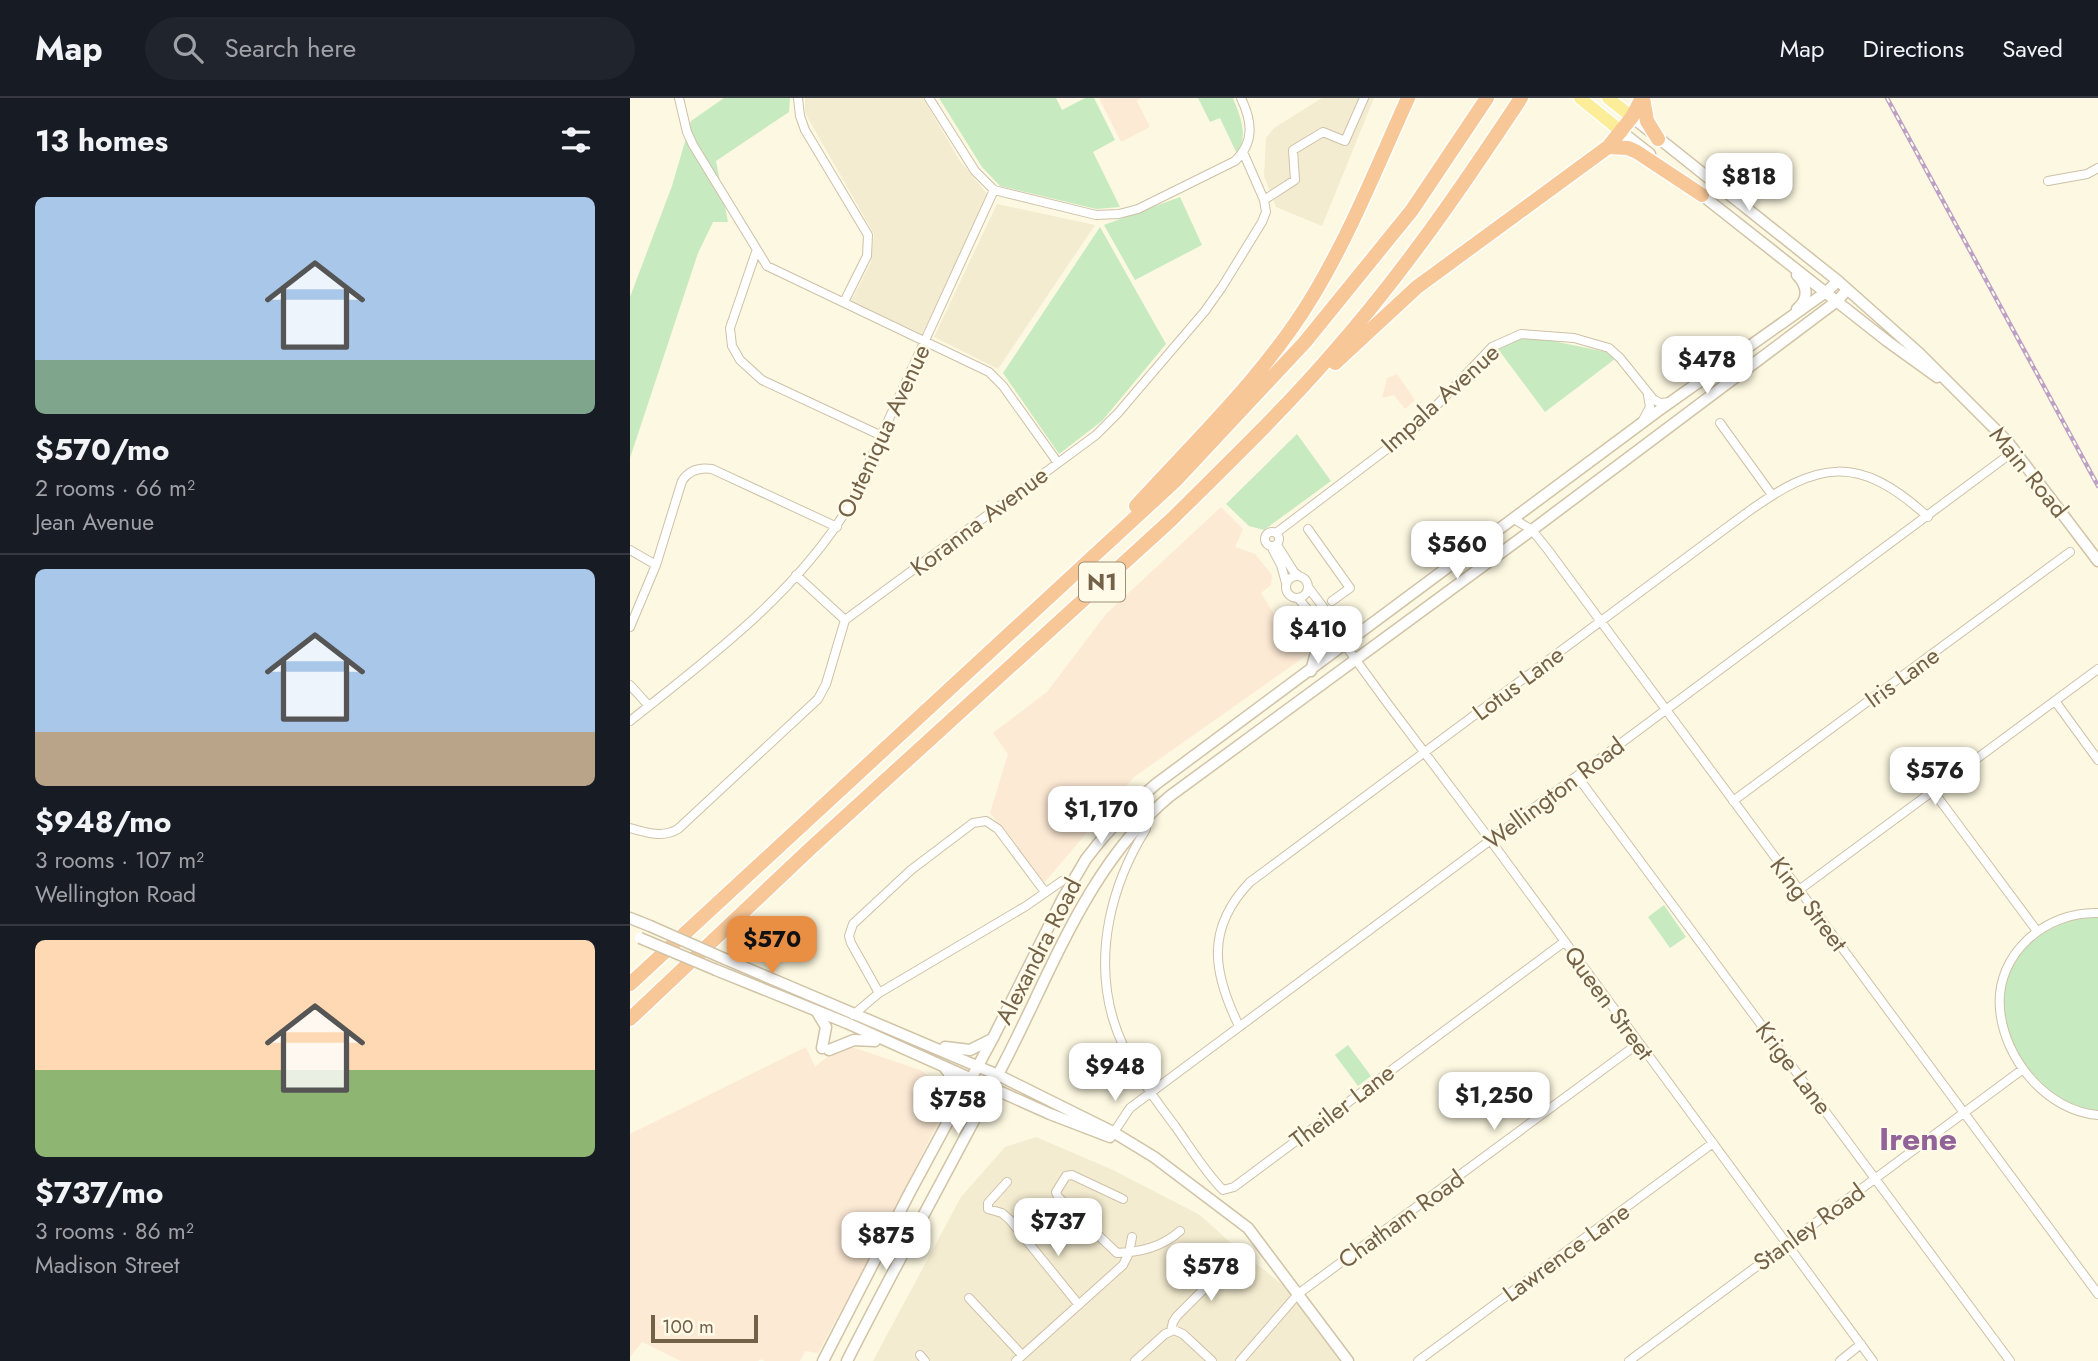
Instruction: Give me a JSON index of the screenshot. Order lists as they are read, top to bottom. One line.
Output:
{"streets":{"highway":["N1"],"main road":["Main Road","Alexandra Road"],"street":["Impala Avenue","Outeniqua Avenue","Koranna Avenue","Iris Lane","Lotus Lane","Wellington Road","King Street","Queen Street","Krige Lane","Theiler Lane","Chatham Road","Stanley Road","Lawrence Lane"]},"crossings":[["Main Road","Alexandra Road"],["Iris Lane","King Street"],["Lotus Lane","Wellington Road"],["Lotus Lane","King Street"],["Lotus Lane","Queen Street"],["Wellington Road","King Street"],["Wellington Road","Alexandra Road"],["Wellington Road","Queen Street"],["Wellington Road","Krige Lane"],["King Street","Alexandra Road"],["King Street","Stanley Road"],["Alexandra Road","Queen Street"],["Alexandra Road","Theiler Lane"],["Queen Street","Theiler Lane"],["Queen Street","Chatham Road"],["Queen Street","Stanley Road"],["Queen Street","Lawrence Lane"],["Krige Lane","Stanley Road"]],"districts":["Irene"],"scale_bar":"100 m","page":{"header":"Map","search":"Search here","nav":["Map","Directions","Saved"],"heading":"13 homes","price":["$818","$478","$560","$410","$576","$1,170","$570","$948","$1,250","$758","$737","$875","$578"],"list":[{"name":"$570/mo","note":"2 rooms · 66 m² · Jean Avenue"},{"name":"$948/mo","note":"3 rooms · 107 m² · Wellington Road"},{"name":"$737/mo","note":"3 rooms · 86 m² · Madison Street"}],"scale":"100 m"}}
